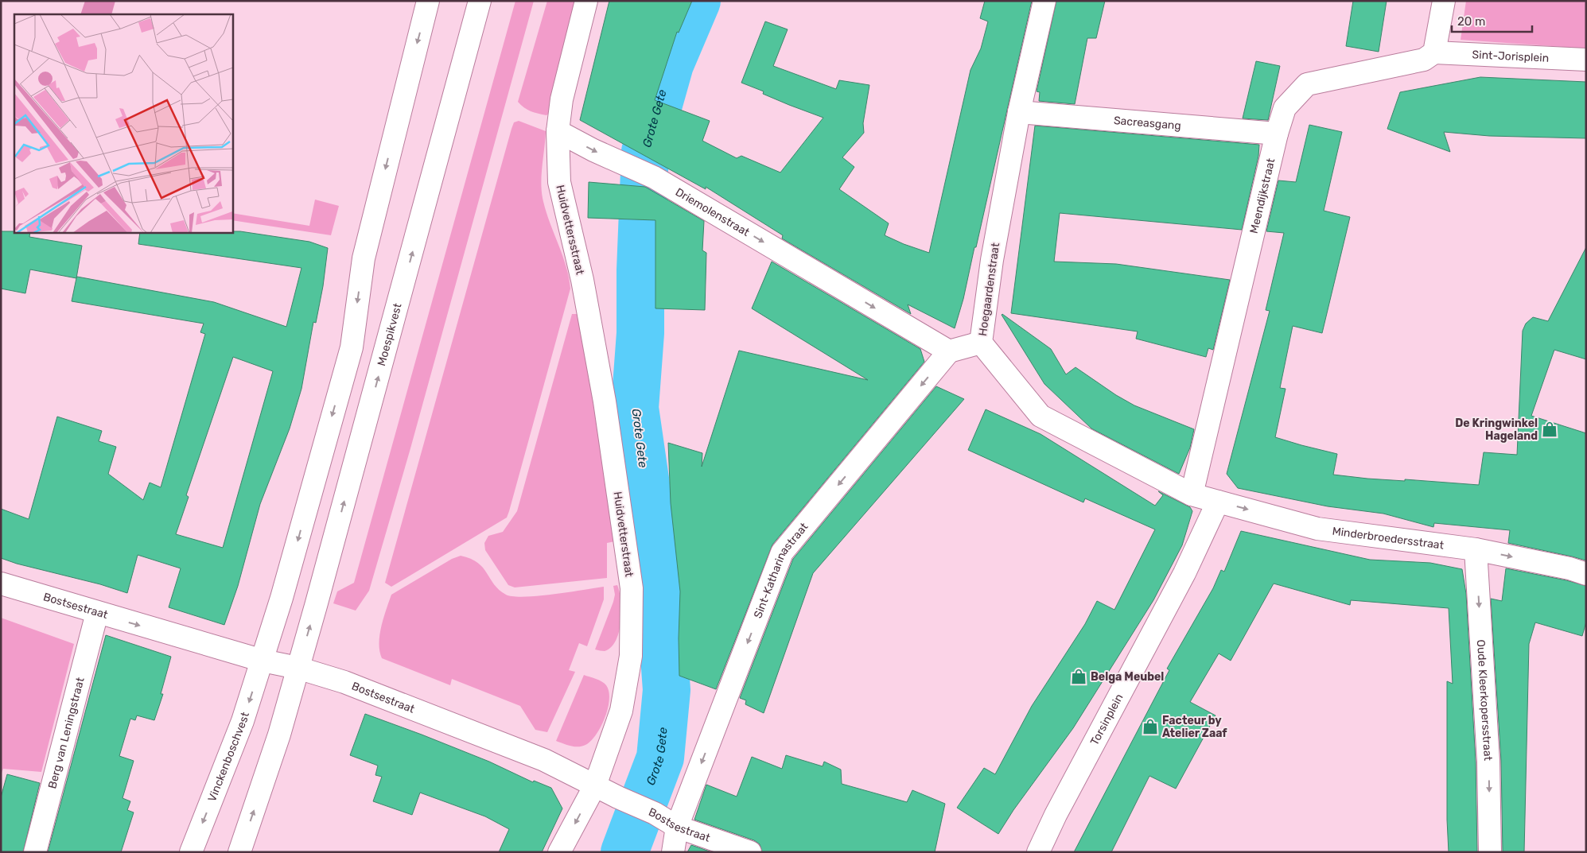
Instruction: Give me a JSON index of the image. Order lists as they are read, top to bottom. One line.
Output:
{"streets":{"street":["Sint-Jorisplein","Sacreasgang","Meendijkstraat","Driemolenstraat","Huidvettersstraat","Hoegaardenstraat","Moespikvest","Huidvetterstraat","Minderbroedersstraat","Sint-Katharinastraat","Bostsestraat","Oude Kleerkopersstraat","Torsinplein","Berg van Leningstraat","Vinckenboschvest"]},"crossings":[["Sint-Jorisplein","Meendijkstraat"],["Sacreasgang","Meendijkstraat"],["Sacreasgang","Hoegaardenstraat"],["Meendijkstraat","Hoegaardenstraat"],["Meendijkstraat","Minderbroedersstraat"],["Driemolenstraat","Huidvettersstraat"],["Driemolenstraat","Sint-Katharinastraat"],["Huidvettersstraat","Huidvetterstraat"],["Hoegaardenstraat","Minderbroedersstraat"],["Moespikvest","Bostsestraat"],["Huidvetterstraat","Bostsestraat"],["Minderbroedersstraat","Oude Kleerkopersstraat"],["Minderbroedersstraat","Torsinplein"],["Sint-Katharinastraat","Bostsestraat"],["Bostsestraat","Berg van Leningstraat"],["Bostsestraat","Vinckenboschvest"]],"one_way":["Driemolenstraat","Minderbroedersstraat","Sint-Katharinastraat","Oude Kleerkopersstraat"],"water":["Grote Gete"],"places":{"shop":["De Kringwinkel Hageland","Belga Meubel","Facteur by Atelier Zaaf"]},"scale_bar":"20 m"}
